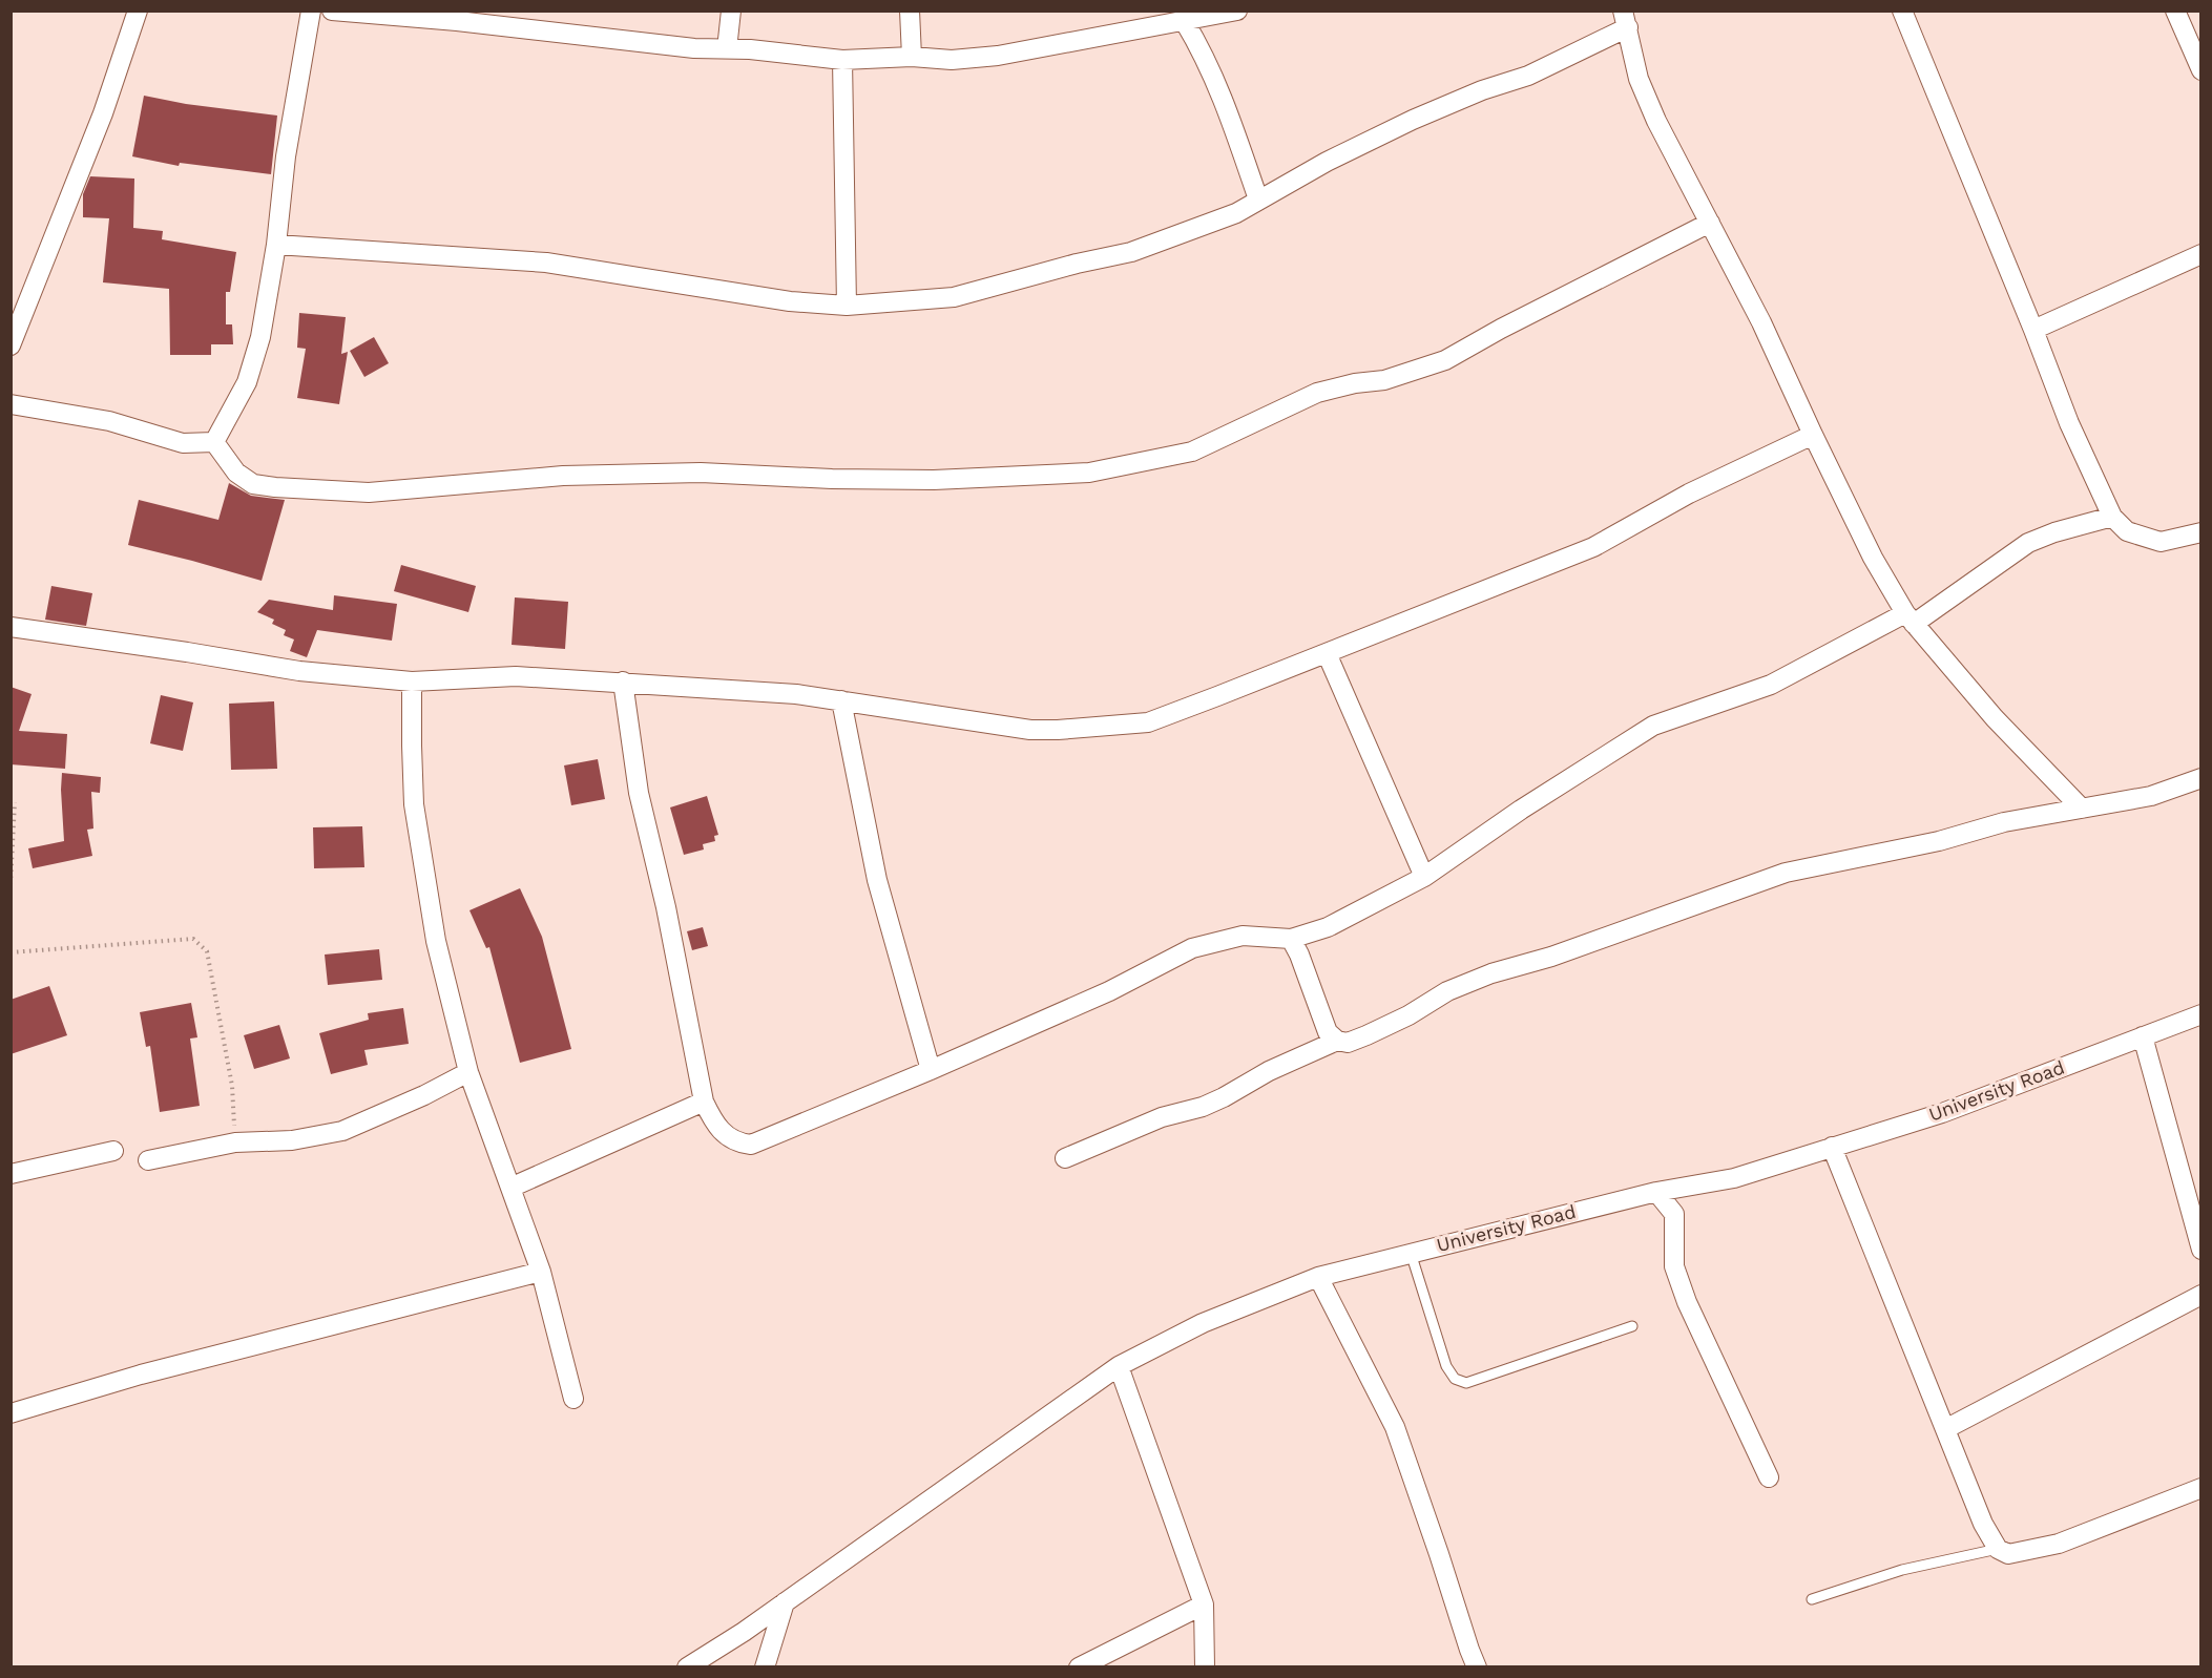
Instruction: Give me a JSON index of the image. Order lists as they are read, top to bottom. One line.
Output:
{"streets":{"street":["University Road"]}}
